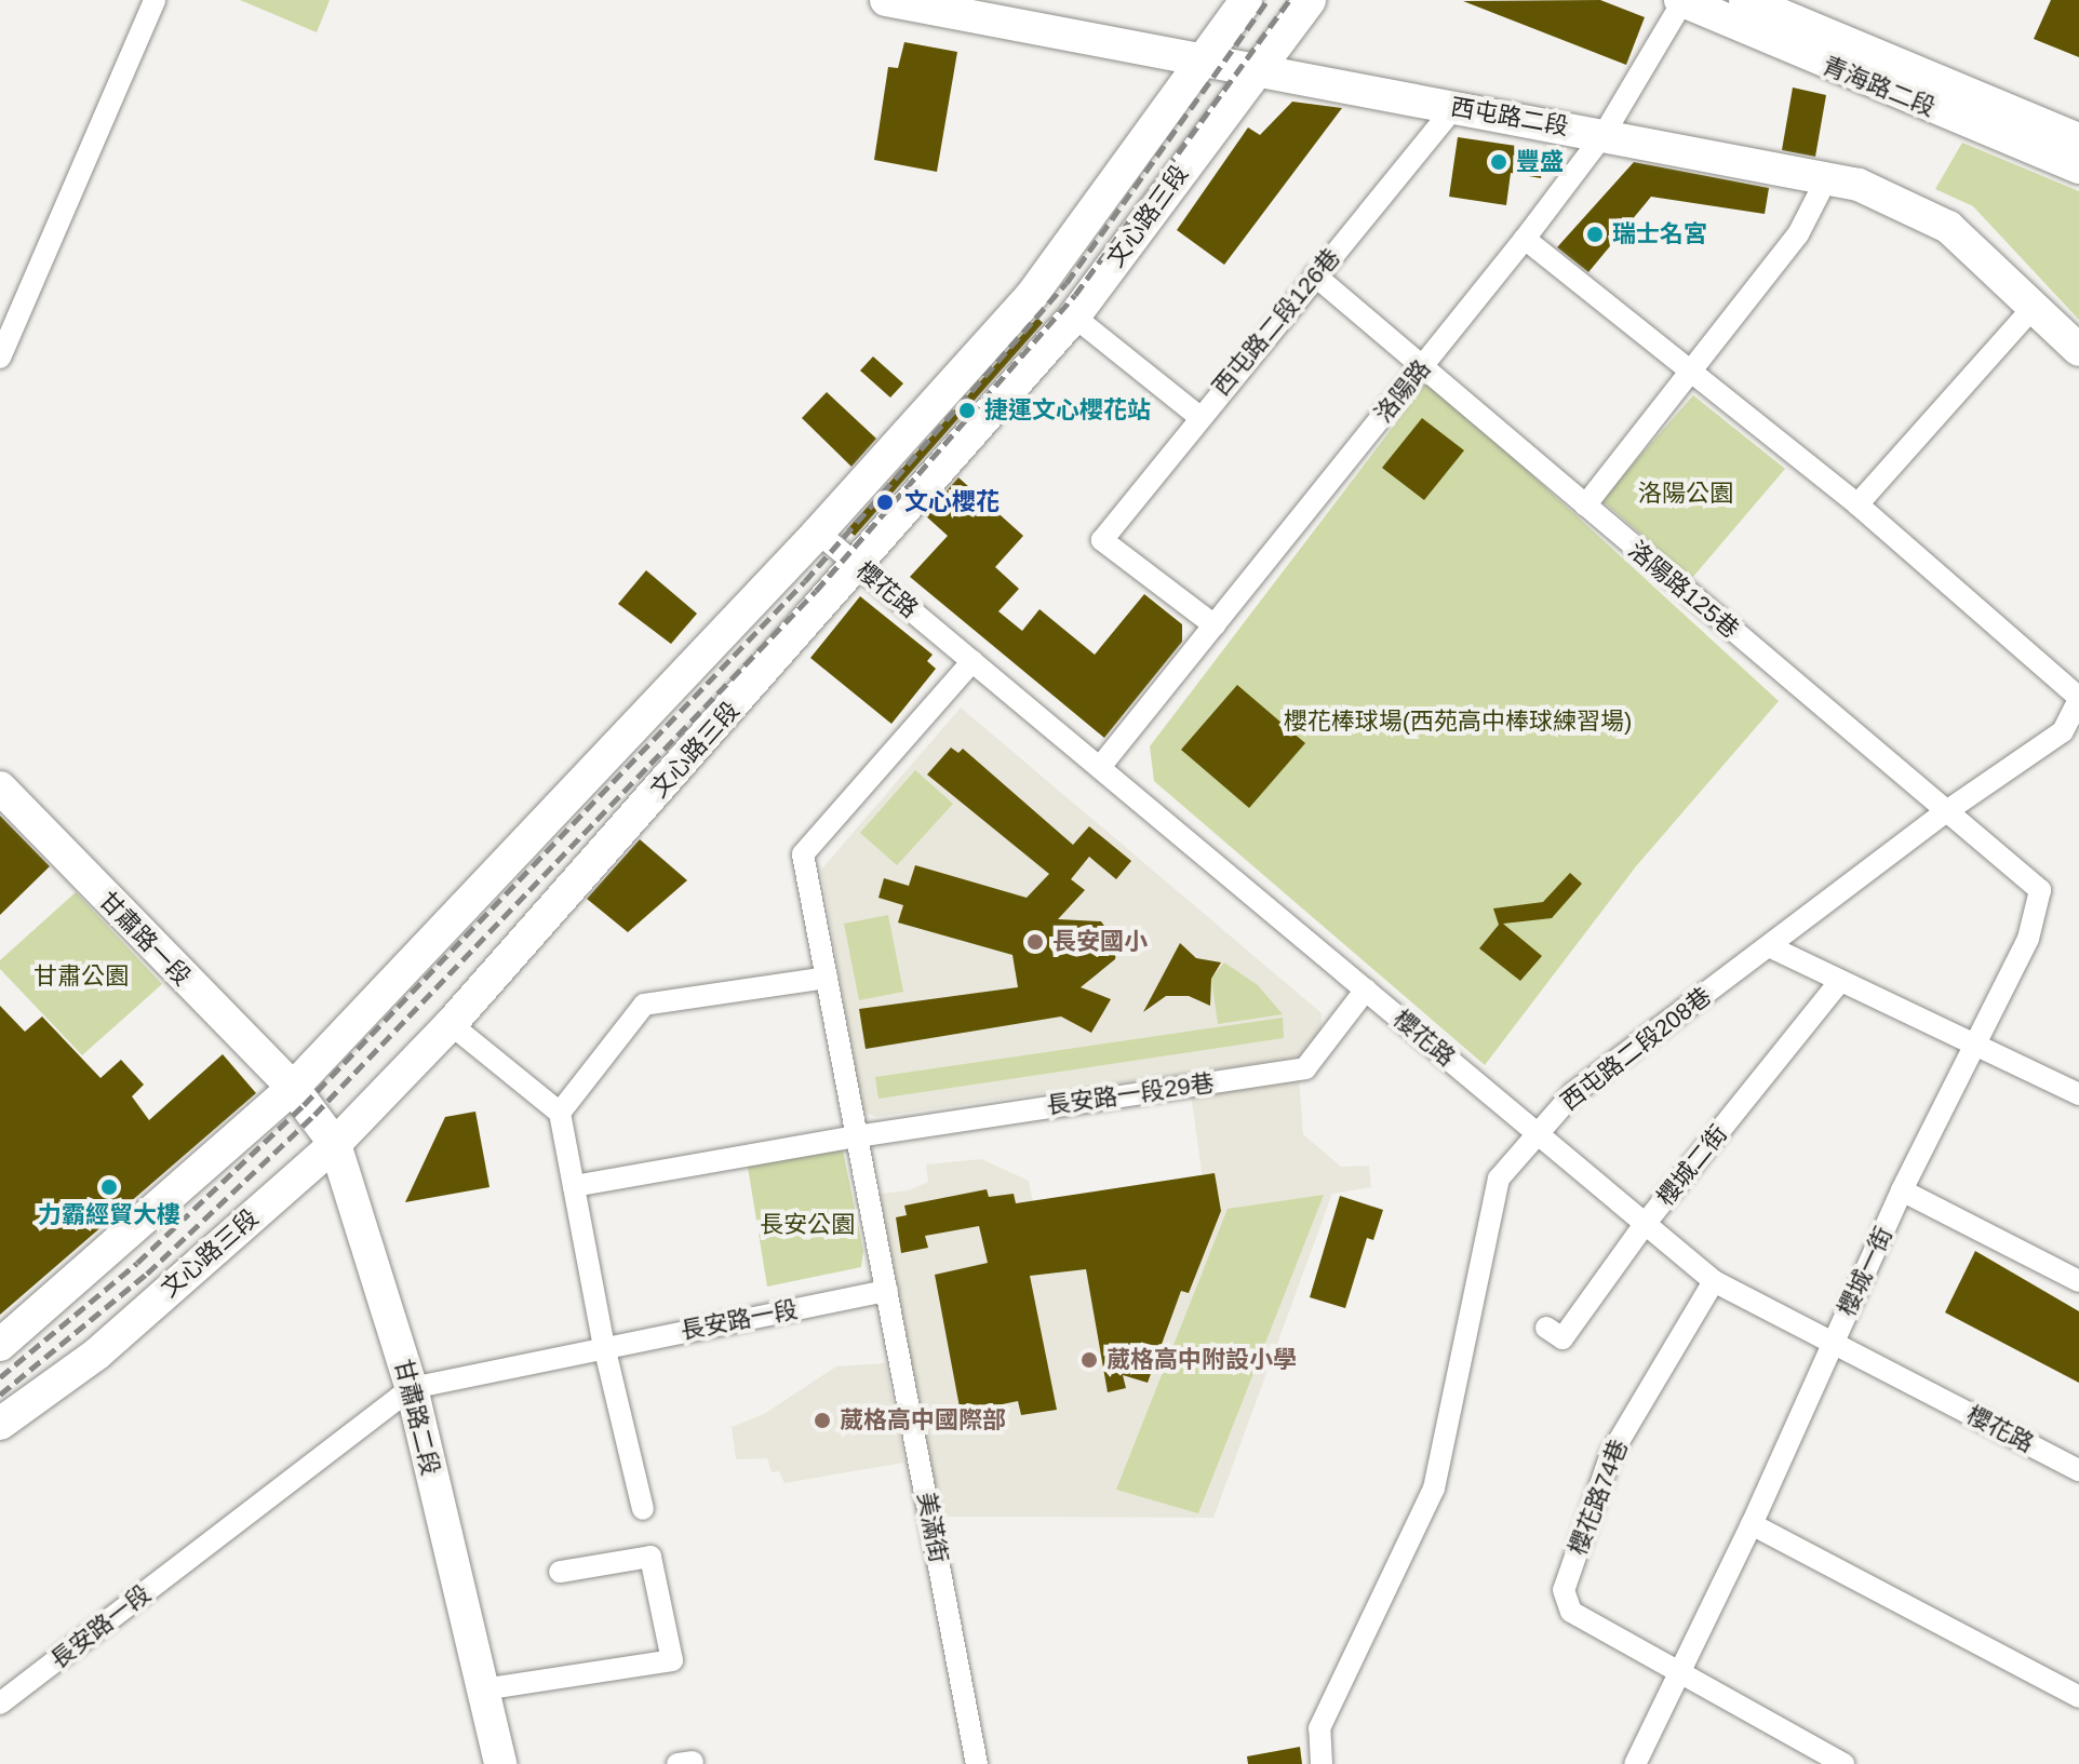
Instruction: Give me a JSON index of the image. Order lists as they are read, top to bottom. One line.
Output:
{"streets":{"main road":["青海路二段","西屯路二段","文心路三段","甘肅路一段","甘肅路二段"],"street":["西屯路二段126巷","洛陽路","櫻花路","洛陽路125巷","西屯路二段208巷","長安路一段29巷","櫻城二街","櫻城一街","長安路一段","櫻花路74巷","美滿街"]},"crossings":[["青海路二段","洛陽路"],["西屯路二段","文心路三段"],["西屯路二段","西屯路二段126巷"],["西屯路二段","洛陽路"],["文心路三段","櫻花路"],["文心路三段","甘肅路一段"],["文心路三段","甘肅路二段"],["西屯路二段126巷","洛陽路"],["西屯路二段126巷","洛陽路125巷"],["洛陽路","櫻花路"],["洛陽路","洛陽路125巷"],["櫻花路","西屯路二段208巷"],["櫻花路","長安路一段29巷"],["櫻花路","櫻城二街"],["櫻花路","櫻城一街"],["櫻花路","櫻花路74巷"],["洛陽路125巷","西屯路二段208巷"],["洛陽路125巷","櫻城一街"],["甘肅路一段","甘肅路二段"],["西屯路二段208巷","櫻城一街"],["櫻城一街","櫻花路74巷"],["長安路一段","甘肅路二段"],["長安路一段","美滿街"]],"parks":["洛陽公園","櫻花棒球場(西苑高中棒球練習場)","甘肅公園","長安公園"],"places":["豐盛","瑞士名宮","捷運文心櫻花站","文心櫻花","長安國小","力霸經貿大樓","葳格高中附設小學","葳格高中國際部"]}
